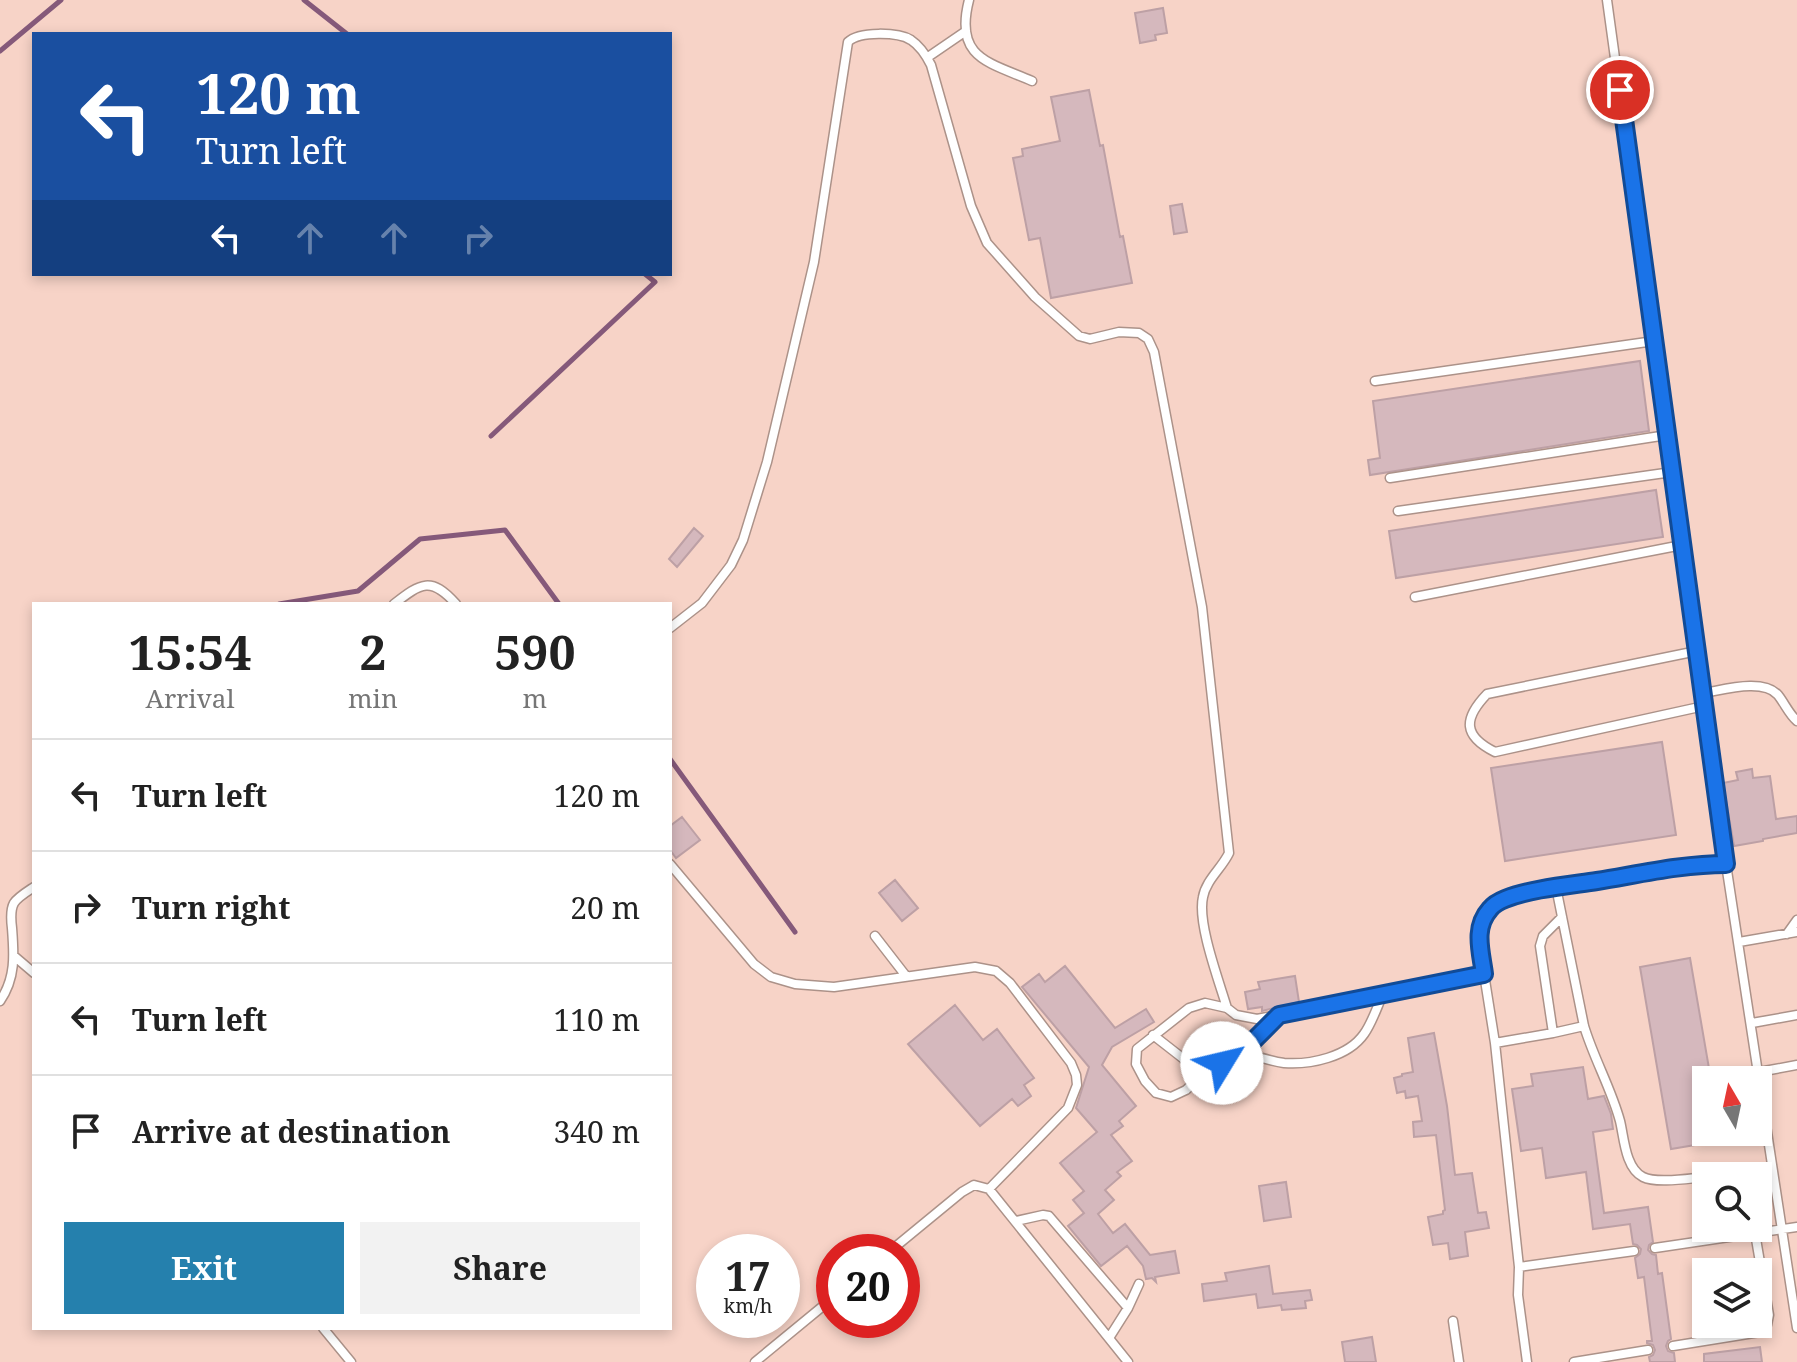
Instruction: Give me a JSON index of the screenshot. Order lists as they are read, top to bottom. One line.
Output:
{"north":"top","page":{"turn":["120 m","Turn left"],"eta":["15:54","Arrival","2","min","590","m"],"list":[{"name":"Turn left","value":"120 m"},{"name":"Turn right","value":"20 m"},{"name":"Turn left","value":"110 m"},{"name":"Arrive at destination","value":"340 m"}],"buttons":["Exit","Share"],"speed":"17 km/h","limit":"20"}}
